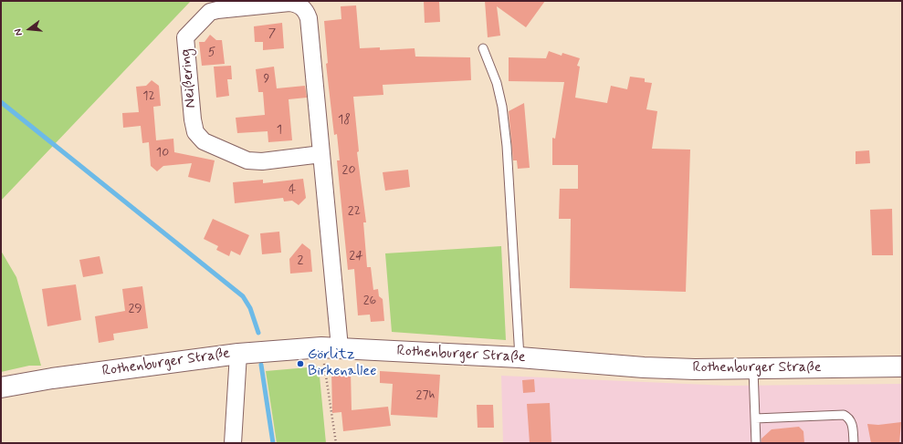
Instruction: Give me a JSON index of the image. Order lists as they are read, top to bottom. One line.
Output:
{"streets":{"street":["Neißering","Rothenburger Straße"]},"crossings":[["Neißering","Rothenburger Straße"]],"places":["Görlitz Birkenallee"],"house_numbers":["7","5","9","12","18","1","10","20","4","22","24","2","26","29","27h"],"north":"left"}
